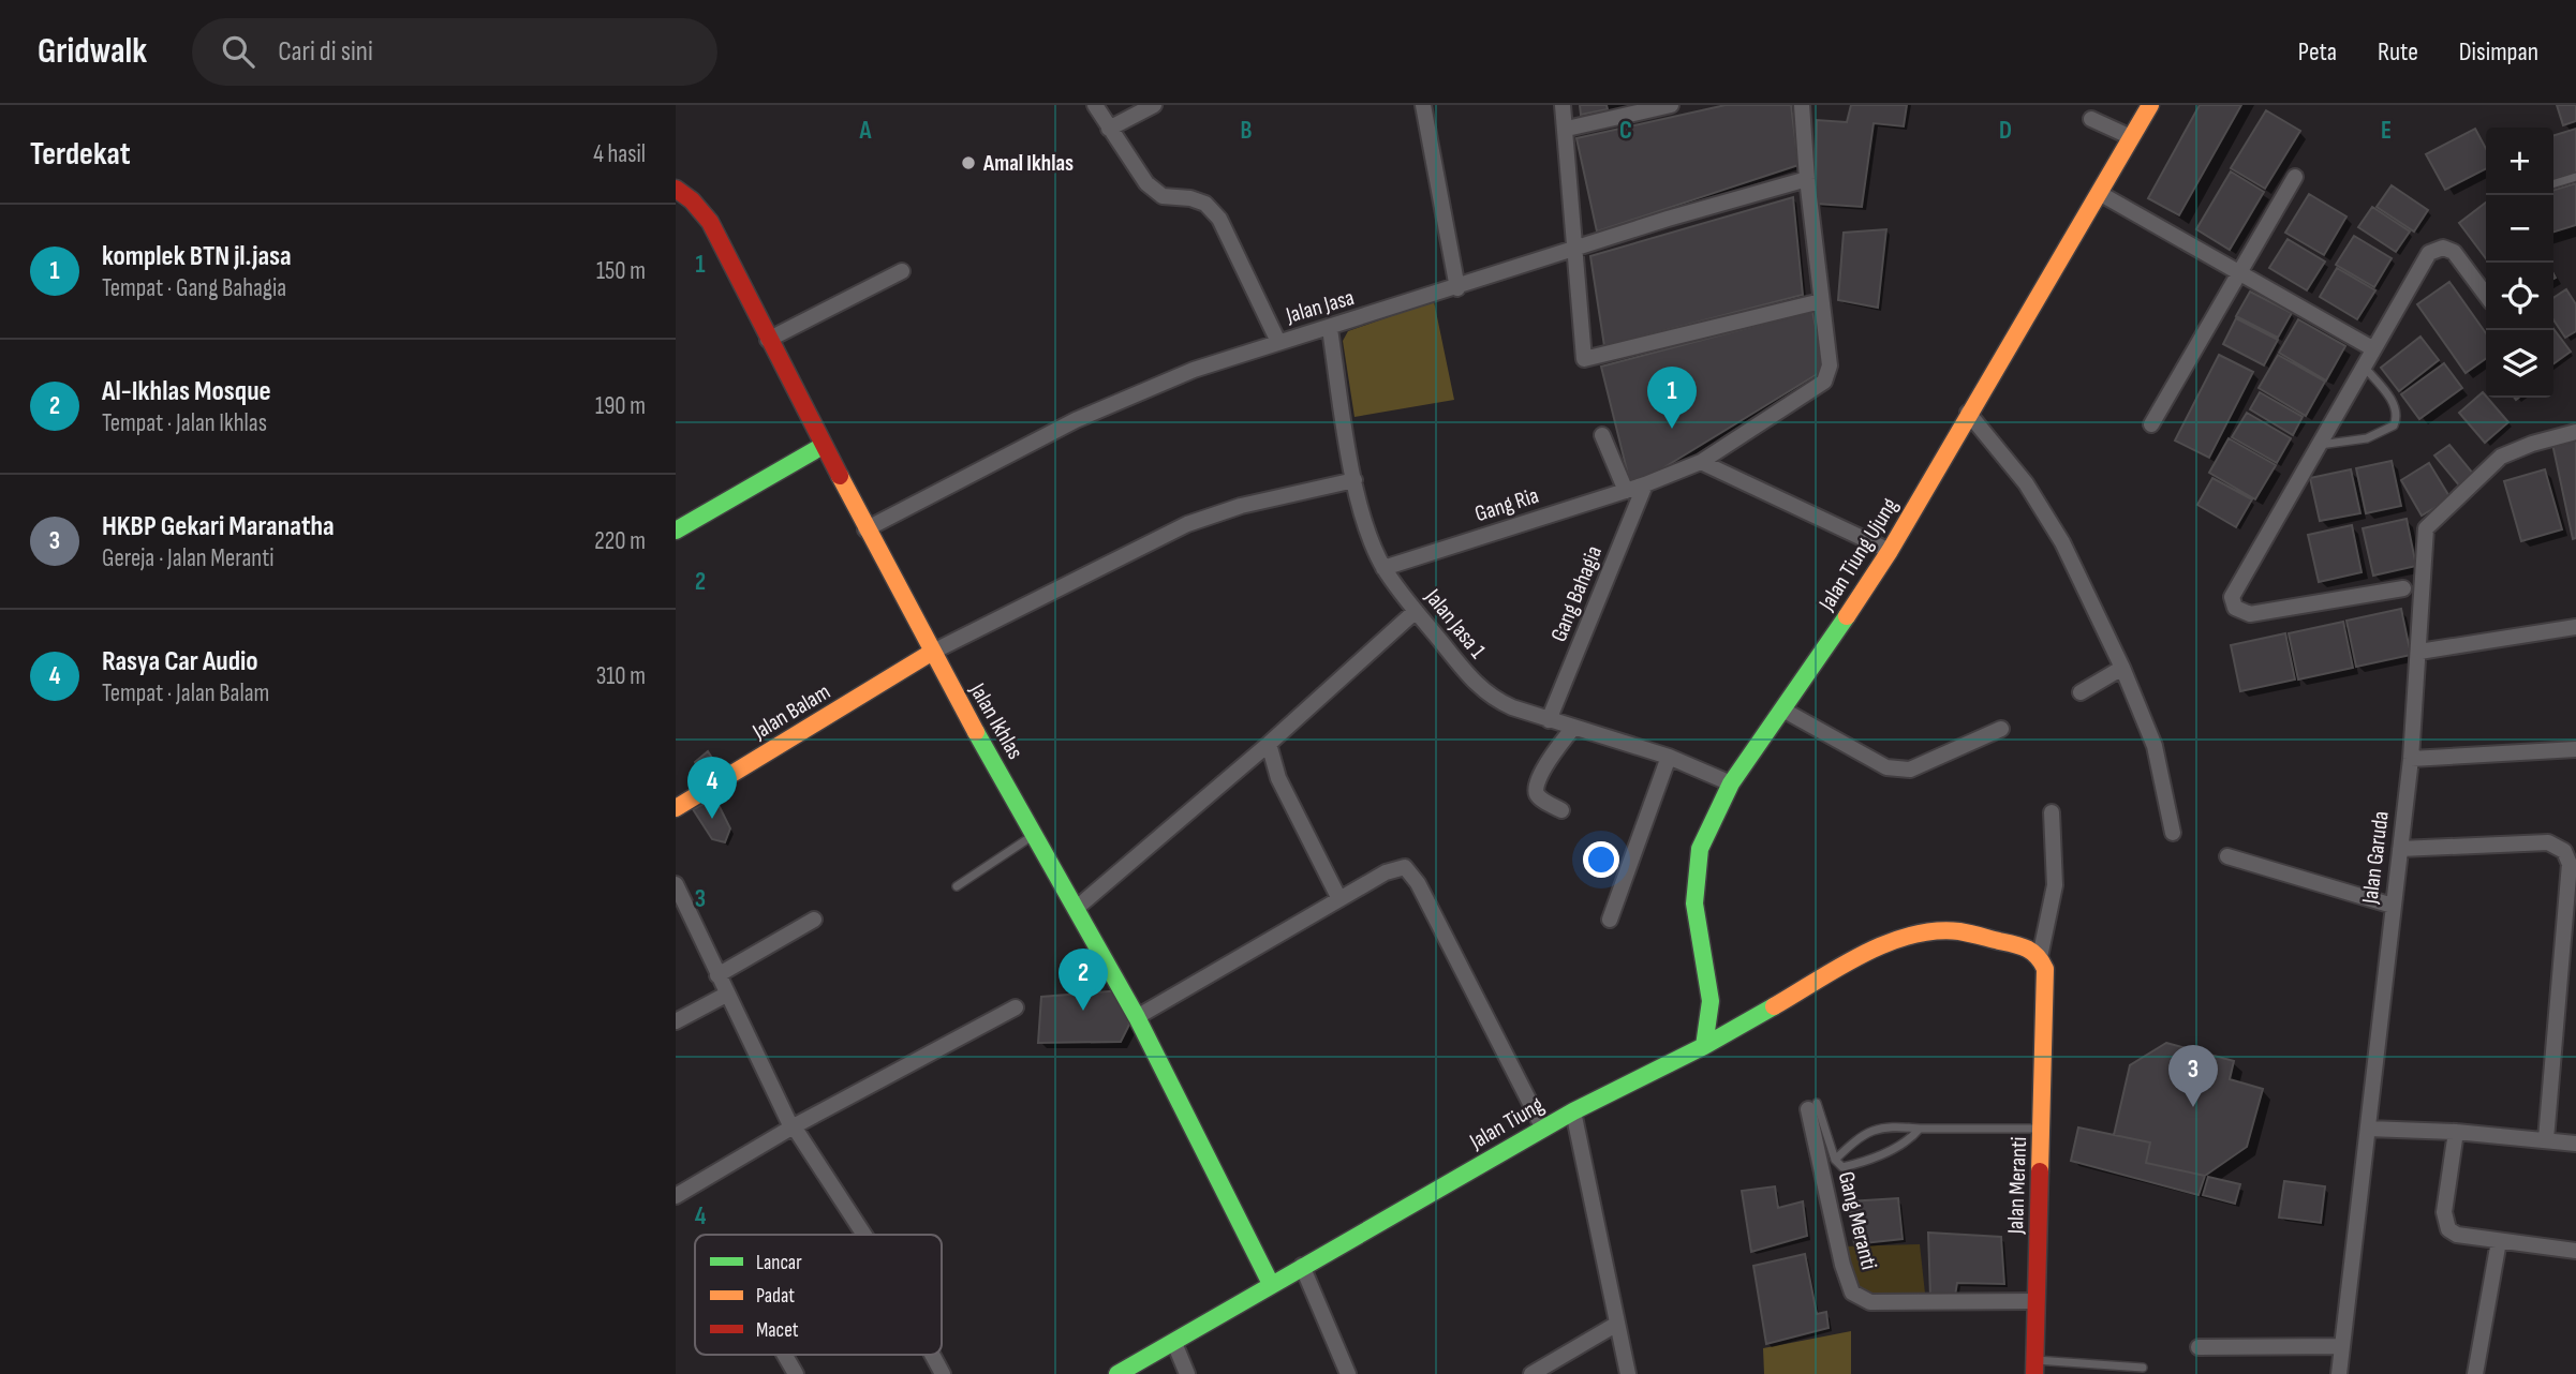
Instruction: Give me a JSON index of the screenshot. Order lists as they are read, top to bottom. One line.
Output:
{"streets":{"street":["Jalan Jasa","Gang Ria","Jalan Tiung Ujung","Gang Bahagia","Jalan Jasa 1","Jalan Balam","Jalan Ikhlas","Jalan Garuda","Jalan Tiung","Jalan Meranti","Gang Meranti"]},"crossings":[["Jalan Jasa","Gang Ria"],["Jalan Jasa","Jalan Jasa 1"],["Jalan Jasa","Jalan Ikhlas"],["Gang Ria","Gang Bahagia"],["Gang Ria","Jalan Jasa 1"],["Jalan Tiung Ujung","Jalan Jasa 1"],["Jalan Tiung Ujung","Jalan Tiung"],["Gang Bahagia","Jalan Jasa 1"],["Jalan Balam","Jalan Ikhlas"],["Jalan Ikhlas","Jalan Tiung"],["Jalan Tiung","Jalan Meranti"],["Jalan Meranti","Gang Meranti"]],"places":["Amal Ikhlas"],"legend":["Lancar","Padat","Macet"],"page":{"header":"Gridwalk","search":"Cari di sini","nav":["Peta","Rute","Disimpan"],"heading":["Terdekat","4 hasil"],"map_buttons":["+","−"],"list":[{"mark":"1","name":"komplek BTN jl.jasa","note":"Tempat · Gang Bahagia","value":"150 m"},{"mark":"2","name":"Al-Ikhlas Mosque","note":"Tempat · Jalan Ikhlas","value":"190 m"},{"mark":"3","name":"HKBP Gekari Maranatha","note":"Gereja · Jalan Meranti","value":"220 m"},{"mark":"4","name":"Rasya Car Audio","note":"Tempat · Jalan Balam","value":"310 m"}],"pins":["1","4","2","3"]},"grid":{"columns":["A","B","C","D","E"],"rows":["1","2","3","4"]}}
